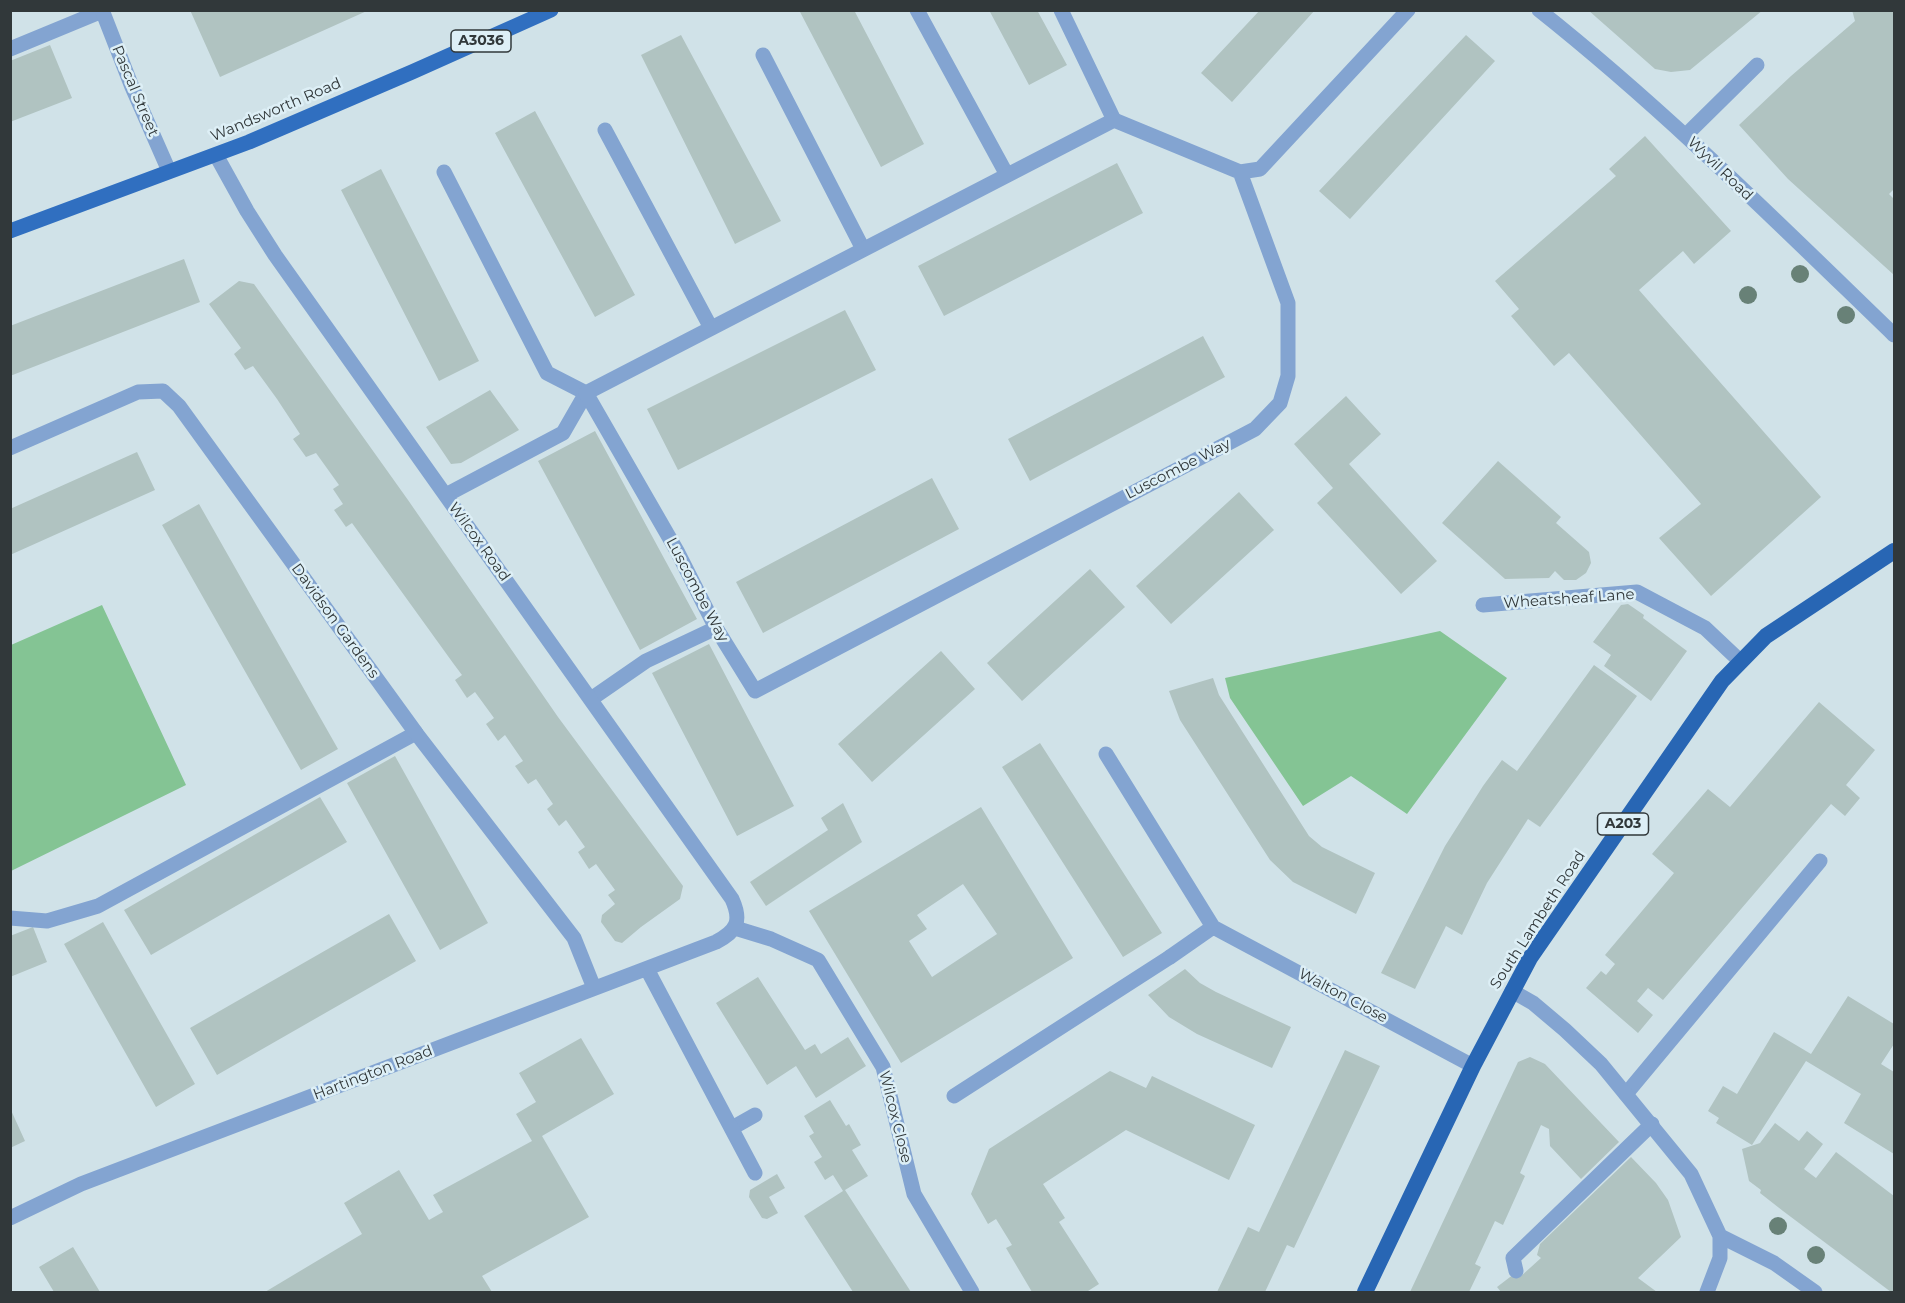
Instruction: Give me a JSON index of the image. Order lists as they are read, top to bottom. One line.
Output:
{"streets":{"highway":["A203","South Lambeth Road"],"main road":["A3036","Wandsworth Road"],"street":["Pascal Street","Wyvil Road","Luscombe Way","Wilcox Road","Wheatsheaf Lane","Davidson Gardens","Walton Close","Hartington Road","Wilcox Close"]},"crossings":[["Pascal Street","Wandsworth Road"],["Wandsworth Road","Wilcox Road"],["Wilcox Road","Hartington Road"],["Wilcox Road","Wilcox Close"],["Wheatsheaf Lane","South Lambeth Road"],["Davidson Gardens","Hartington Road"],["South Lambeth Road","Walton Close"],["Hartington Road","Wilcox Close"]]}
